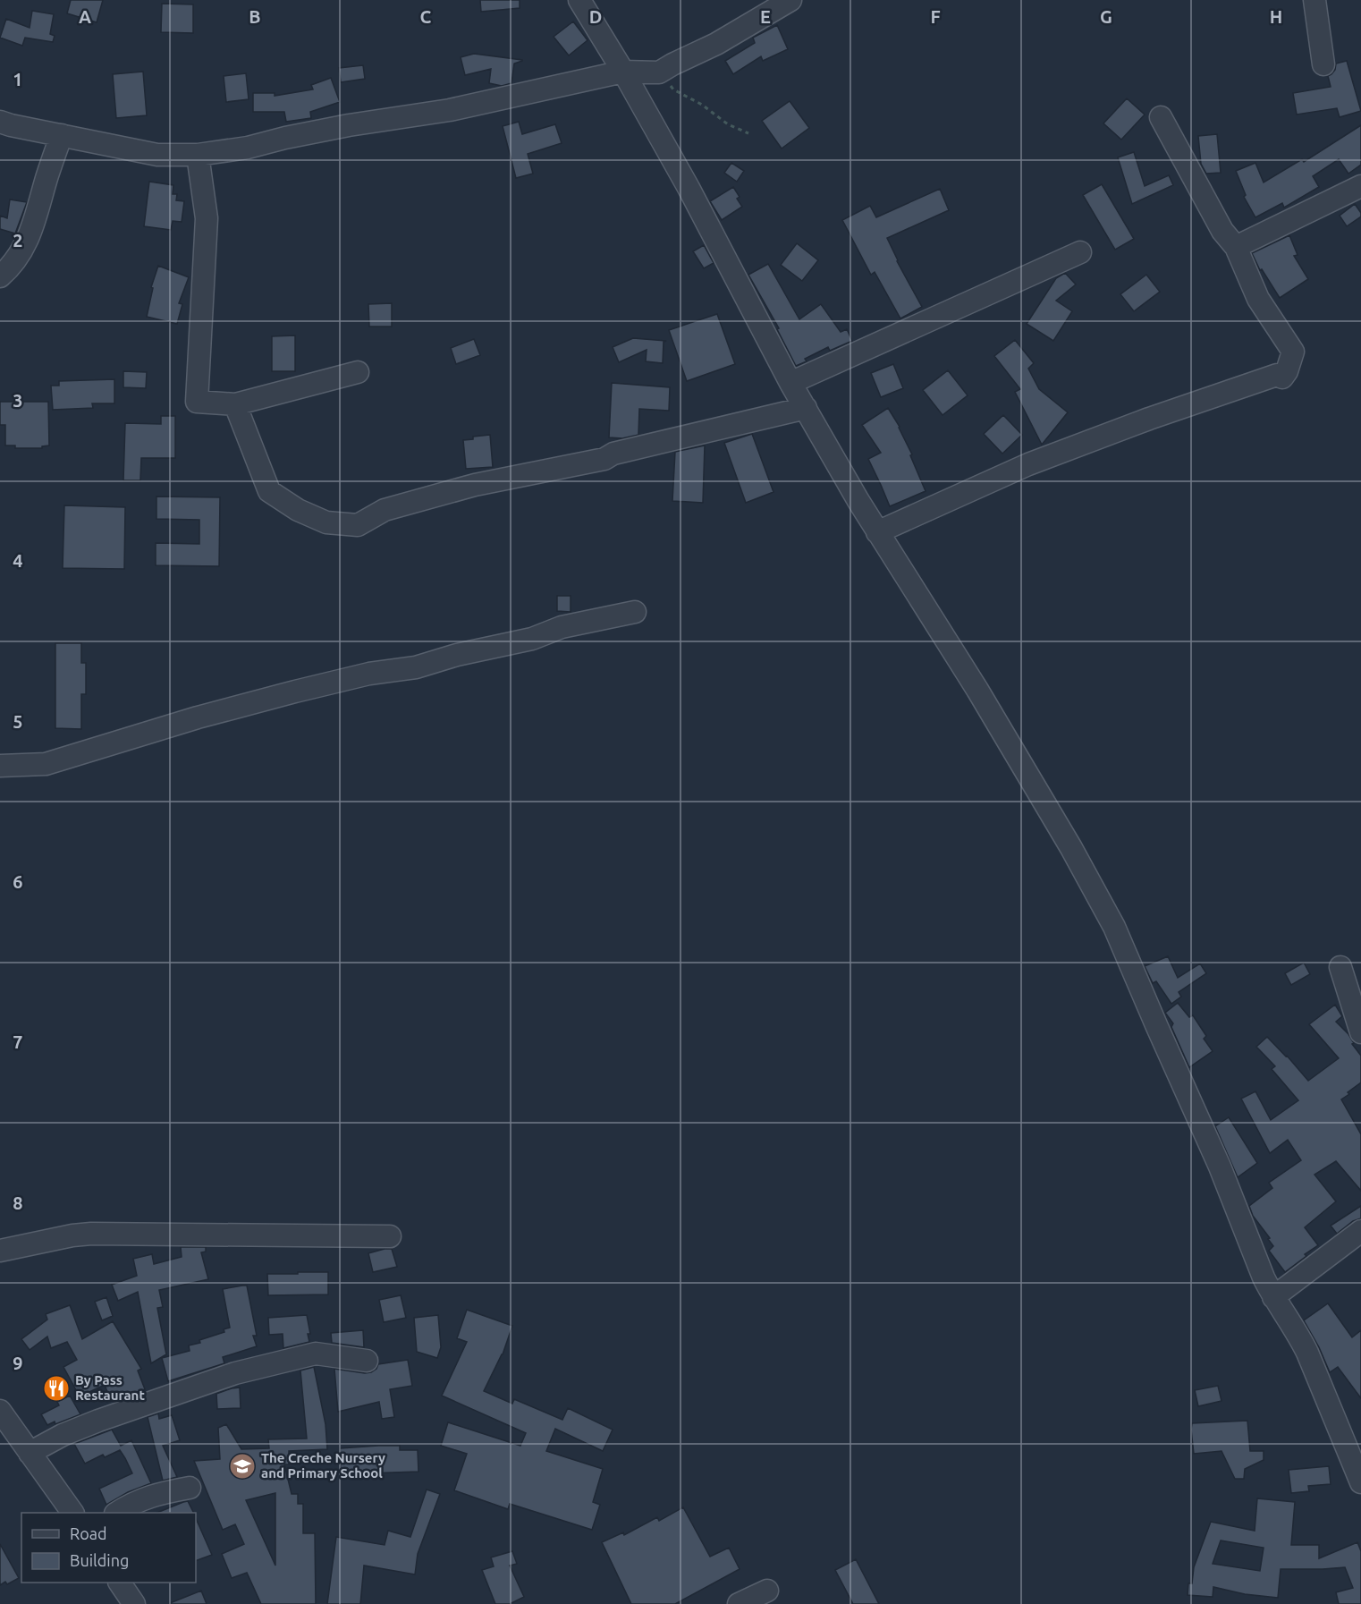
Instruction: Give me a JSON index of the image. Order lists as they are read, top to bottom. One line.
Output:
{"places":{"restaurant":["By Pass Restaurant"],"school or university":["The Creche Nursery and Primary School"]},"legend":["Road","Building"],"grid":{"columns":["A","B","C","D","E","F","G","H"],"rows":["1","2","3","4","5","6","7","8","9"]}}
